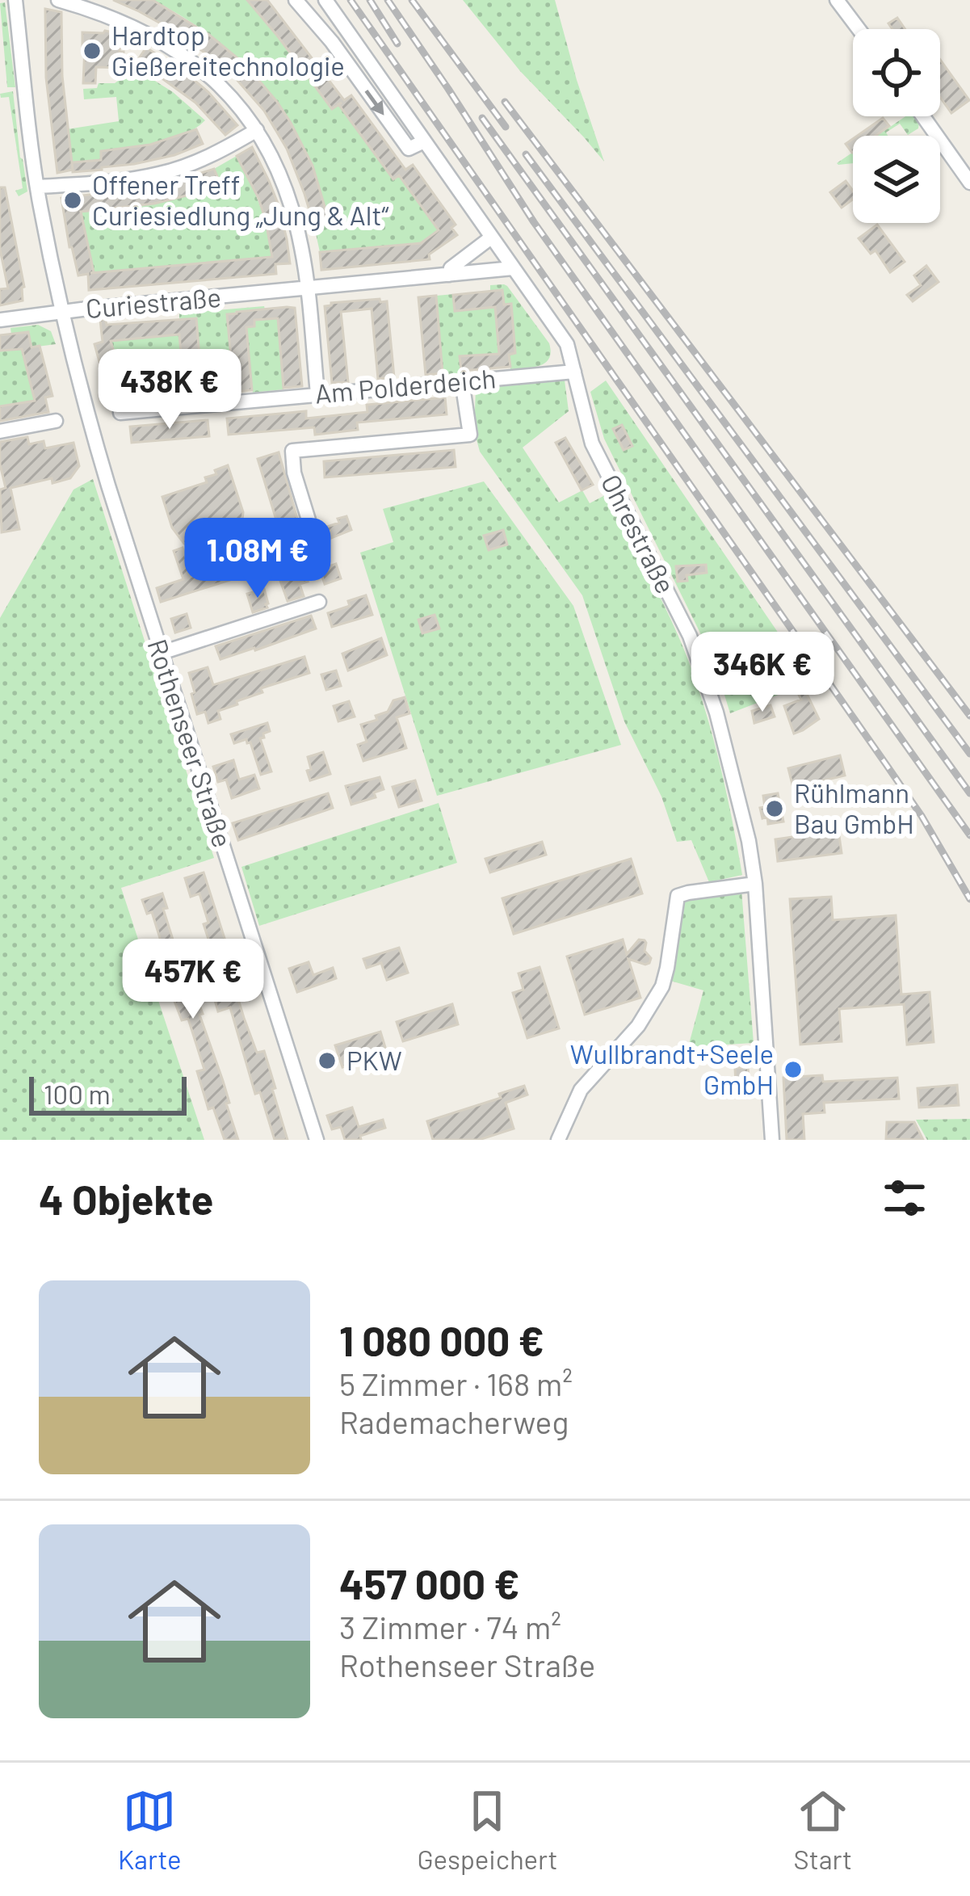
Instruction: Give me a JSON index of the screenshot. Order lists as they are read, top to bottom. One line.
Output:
{"streets":{"street":["Curiestraße","Am Polderdeich","Ohrestraße","Rothenseer Straße"]},"crossings":[["Curiestraße","Ohrestraße"],["Curiestraße","Rothenseer Straße"],["Am Polderdeich","Ohrestraße"]],"places":["Hardtop Gießereitechnologie","Offener Treff Curiesiedlung „Jung & Alt“","Rühlmann Bau GmbH","PKW","Wullbrandt+Seele GmbH"],"scale_bar":"100 m","page":{"price":["438K €","1.08M €","346K €","457K €"],"scale":"100 m","heading":"4 Objekte","list":[{"name":"1 080 000 €","note":"5 Zimmer · 168 m² · Rademacherweg"},{"name":"457 000 €","note":"3 Zimmer · 74 m² · Rothenseer Straße"}],"tabs":["Karte","Gespeichert","Start"]}}
